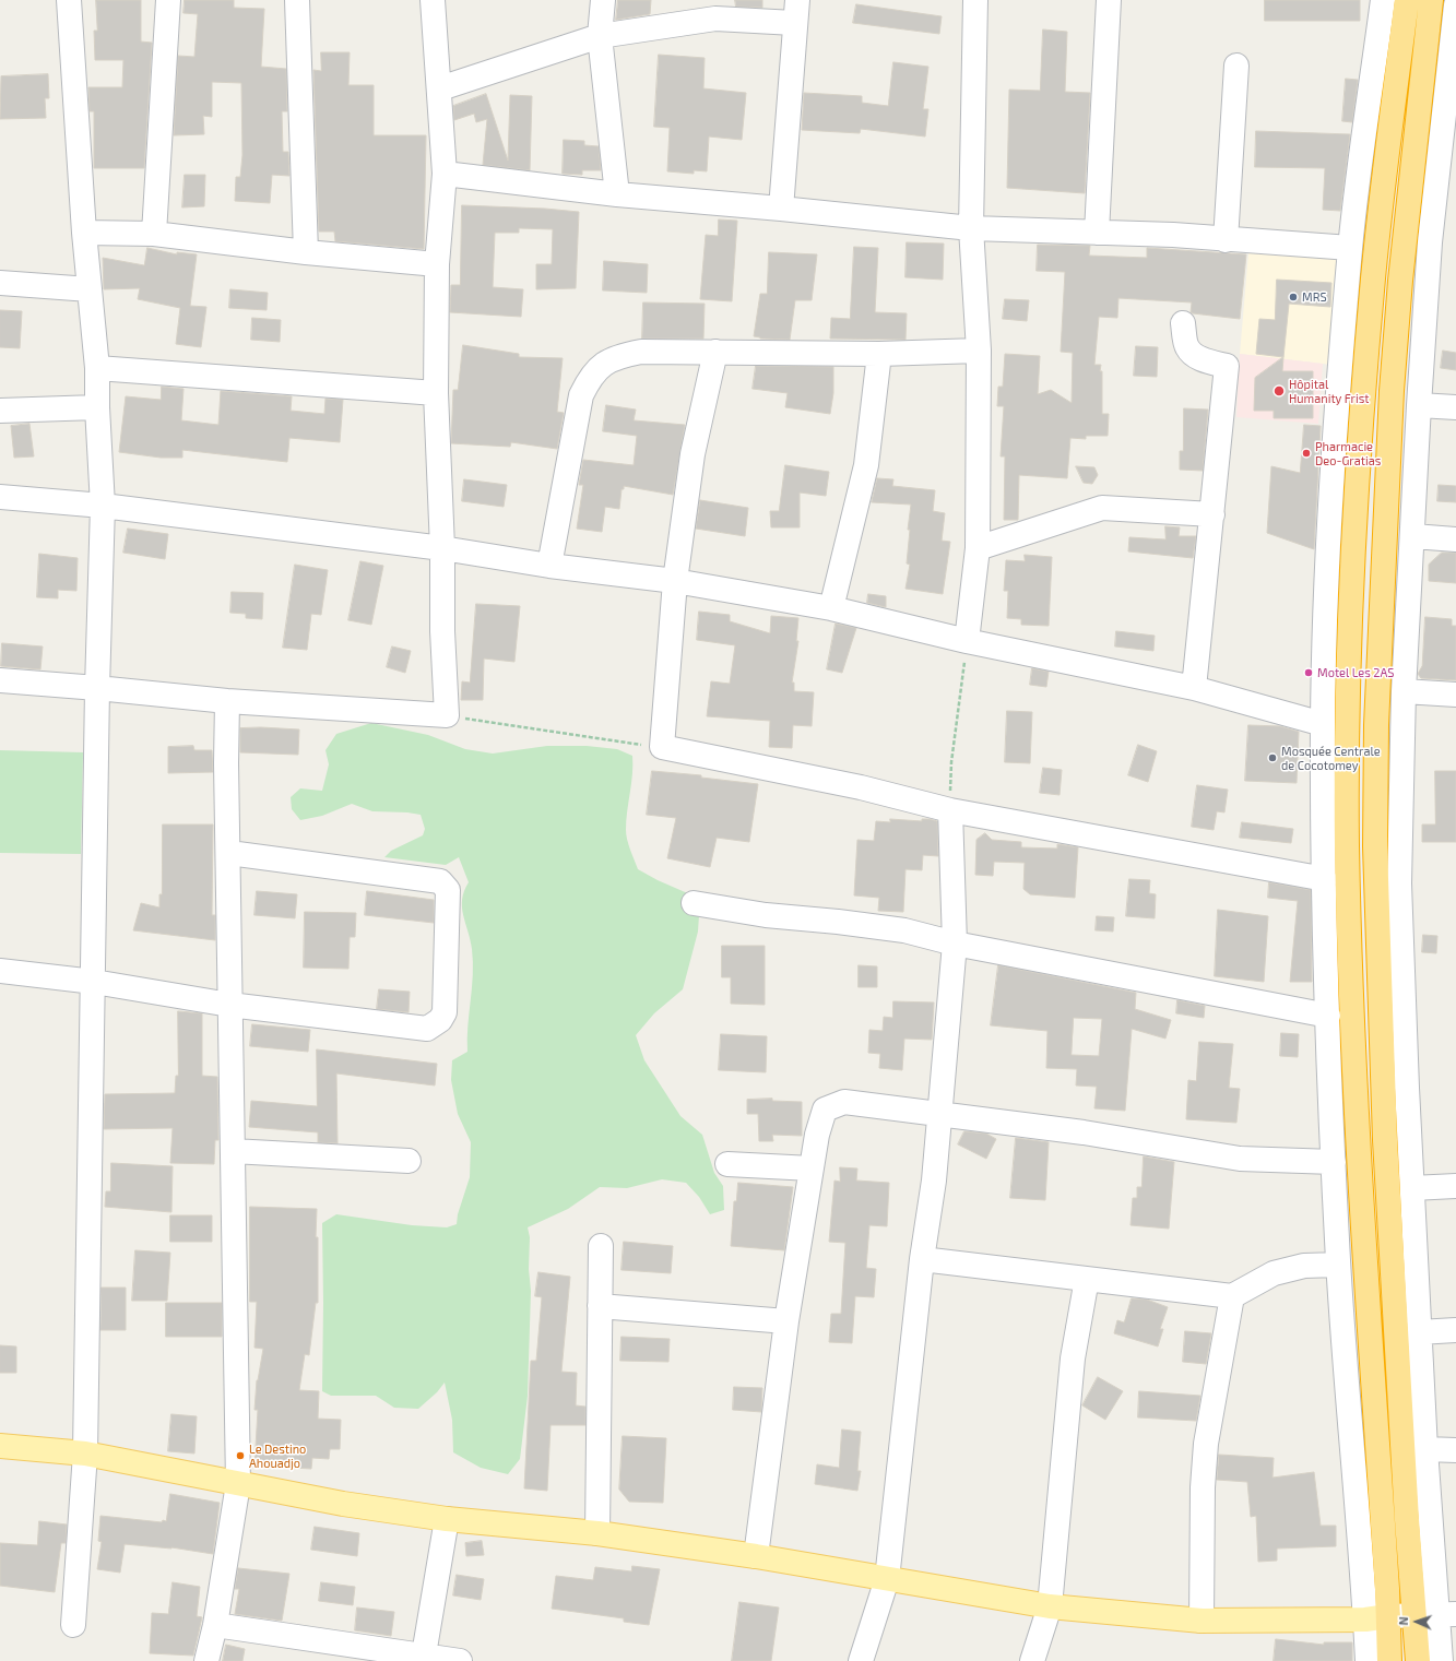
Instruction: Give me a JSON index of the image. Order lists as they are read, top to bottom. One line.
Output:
{"places":["MRS","Hôpital Humanity Frist","Pharmacie Deo-Gratias","Motel Les 2AS","Mosquée Centrale de Cocotomey","Le Destino Ahouadjo"],"north":"left"}
